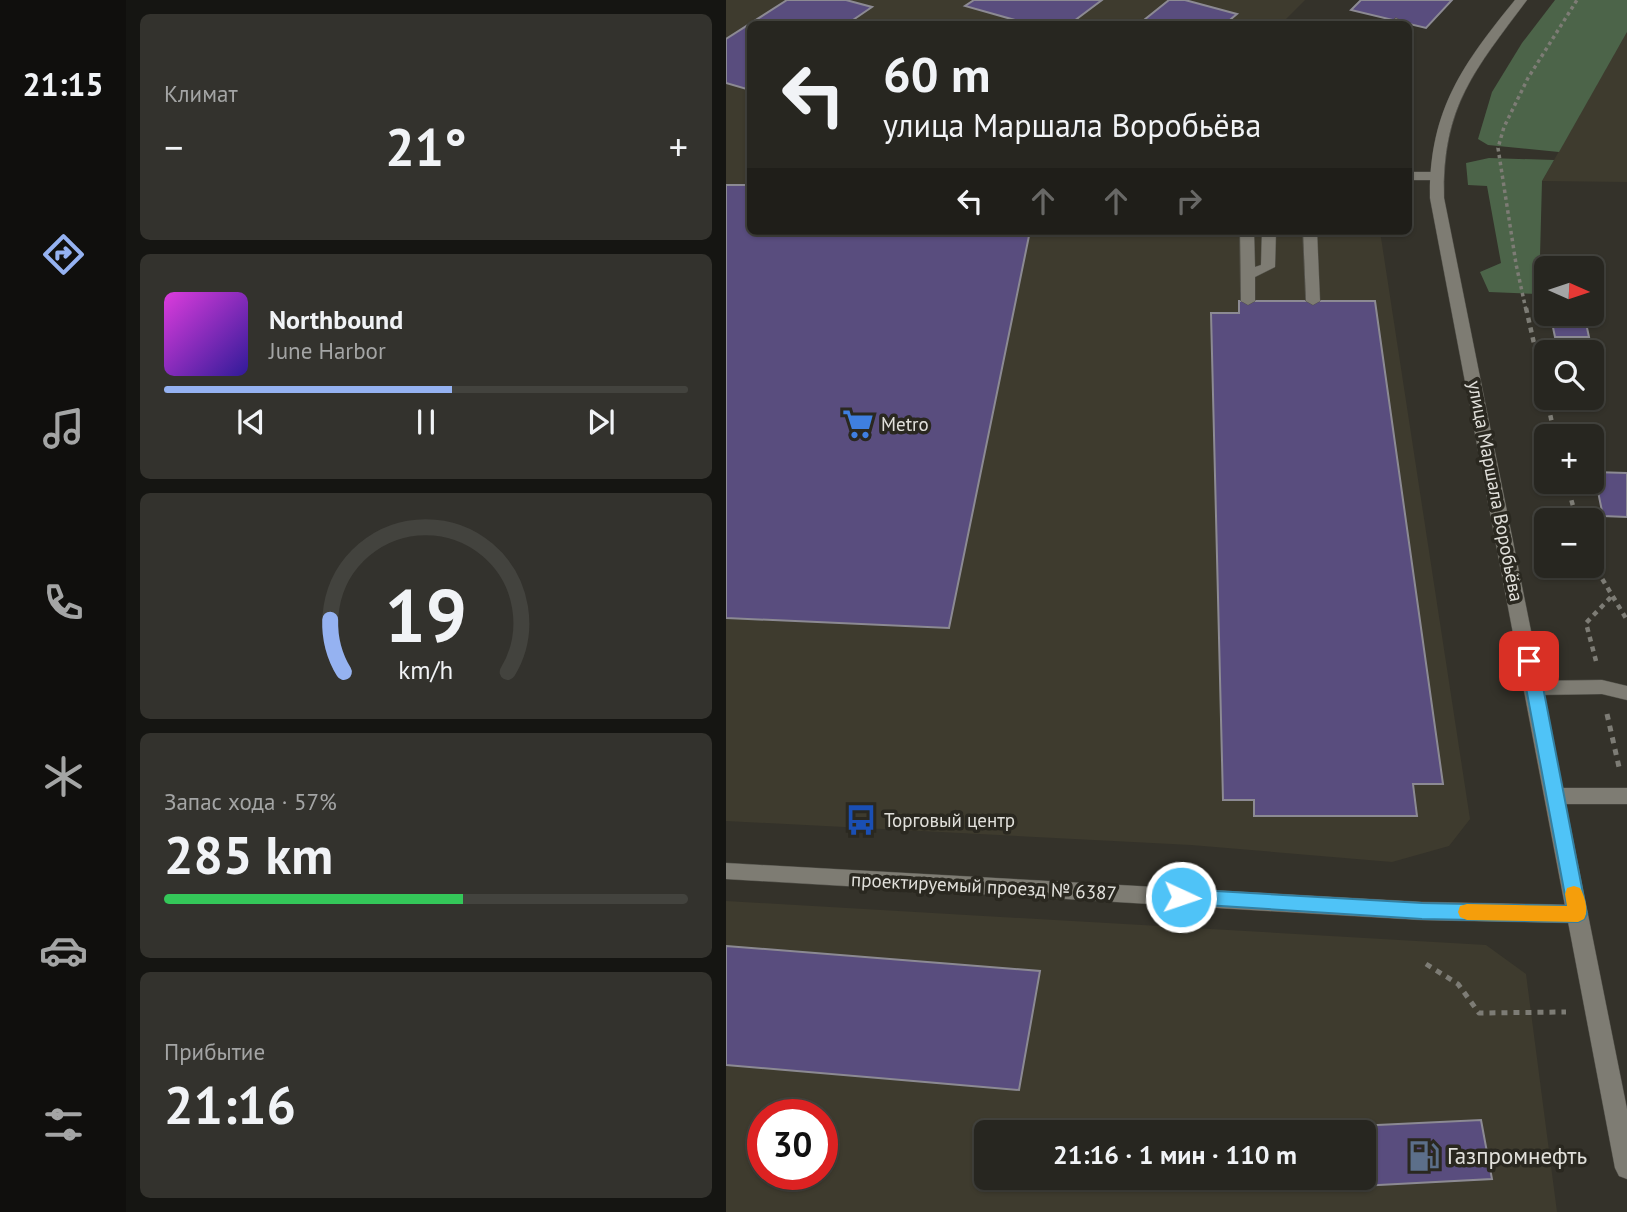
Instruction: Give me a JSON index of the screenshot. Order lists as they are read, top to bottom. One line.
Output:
{"streets":{"street":["улица Маршала Воробьёва","проектируемый проезд № 6387"]},"crossings":[["улица Маршала Воробьёва","проектируемый проезд № 6387"]],"places":{"supermarket":["Metro"],"bus stop":["Торговый центр"],"fuel station":["Газпромнефть"]},"north":"right","page":{"tabs":"21:15","tile":["Климат",["Запас хода · 57%","285 km"],["Прибытие","21:16"]],"turn":["60 m","улица Маршала Воробьёва"],"heat":["−","21°","+"],"map_buttons":["+","−"],"song":["Northbound","June Harbor"],"limit":"30","trip":"21:16 · 1 мин · 110 m","gauge":["19","km/h"]}}
